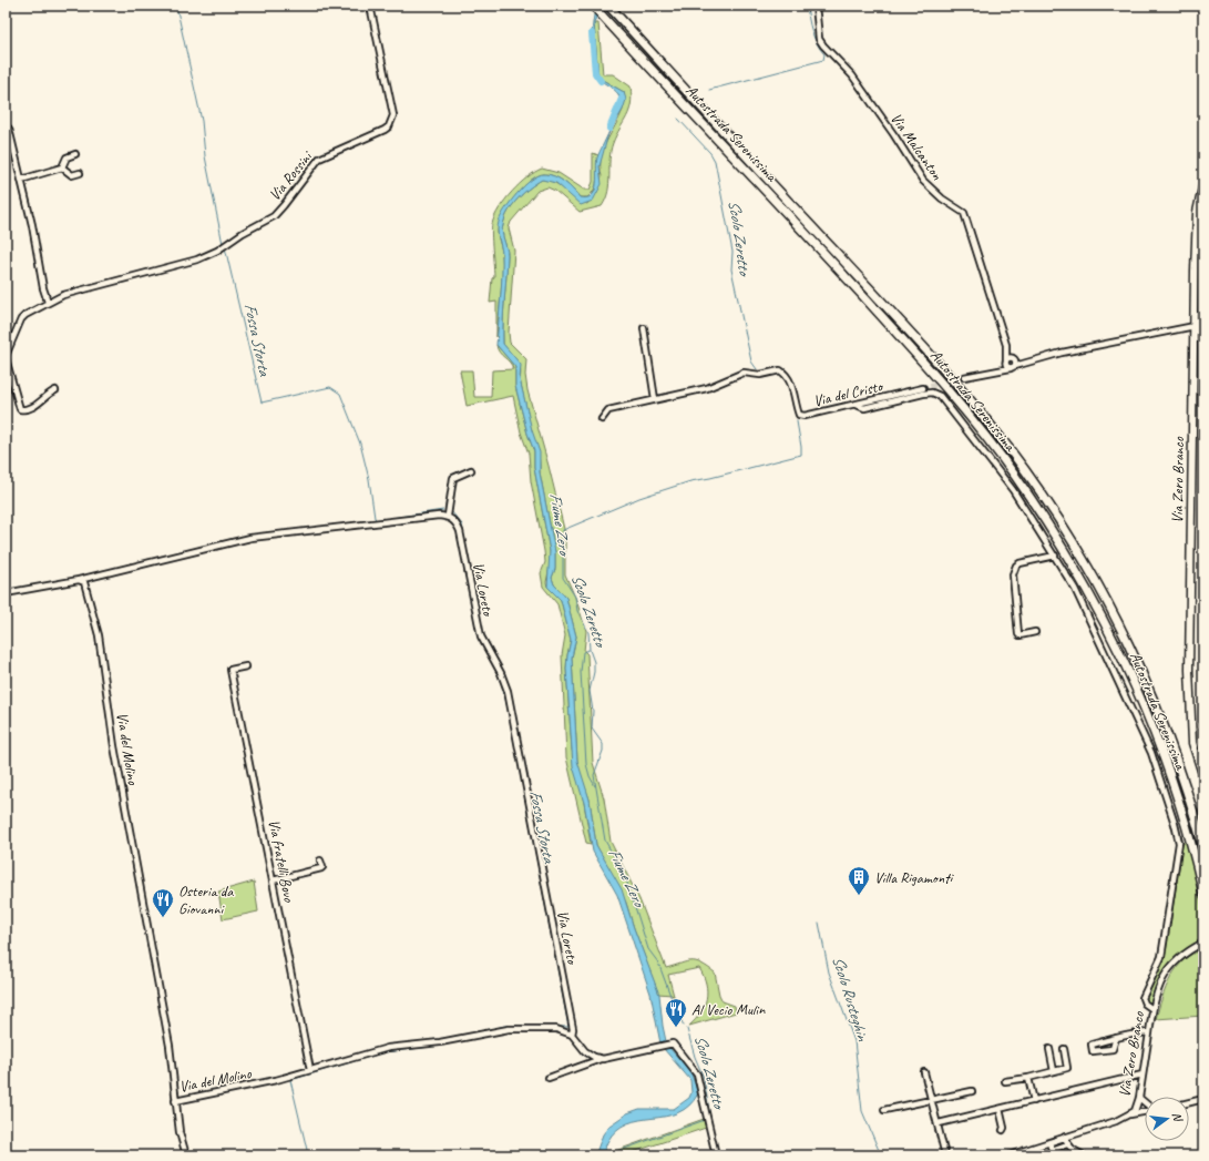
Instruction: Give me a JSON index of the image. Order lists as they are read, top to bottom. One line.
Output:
{"streets":{"highway":["Autostrada Serenissima"],"main road":["Via Zero Branco"],"street":["Via Malcanton","Via Rossini","Via del Cristo","Via Loreto","Via del Molino","Via fratelli Bovo"]},"crossings":[["Via Loreto","Via del Molino"],["Via del Molino","Via fratelli Bovo"]],"water":["Scolo Zeretto","Fossa Storta","Fiume Zero","Scolo Rusteghin"],"places":{"building":["Villa Rigamonti"],"restaurant":["Osteria da Giovanni","Al Vecio Mulin"]},"north":"right"}
